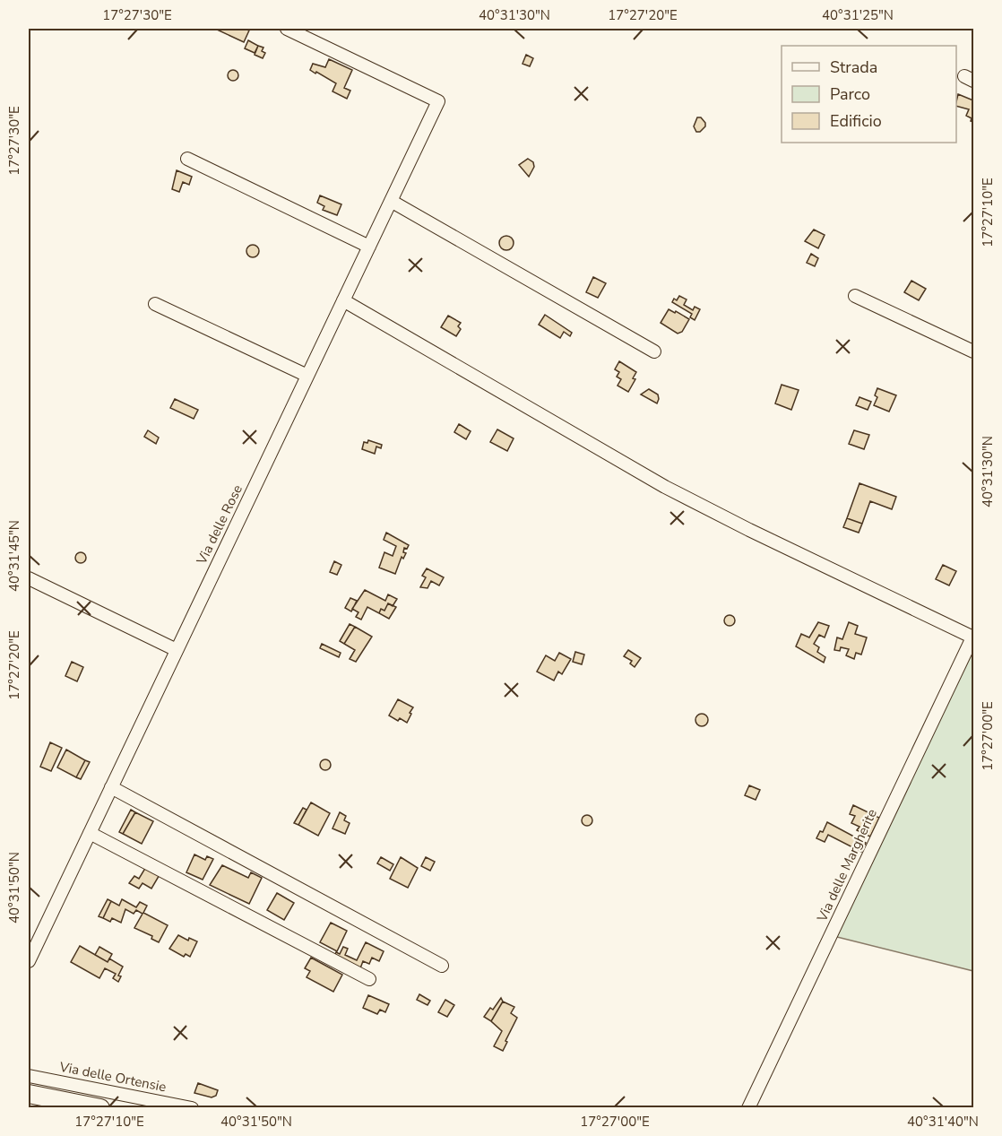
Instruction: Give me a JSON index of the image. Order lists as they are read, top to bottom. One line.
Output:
{"streets":{"street":["Via delle Rose","Via delle Margherite","Via delle Ortensie"]},"legend":["Strada","Parco","Edificio"],"coordinates":["17°27'30\"E","40°31'30\"N","17°27'20\"E","40°31'25\"N","17°27'10\"E","40°31'45\"N","17°27'00\"E","40°31'50\"N","40°31'40\"N"]}
